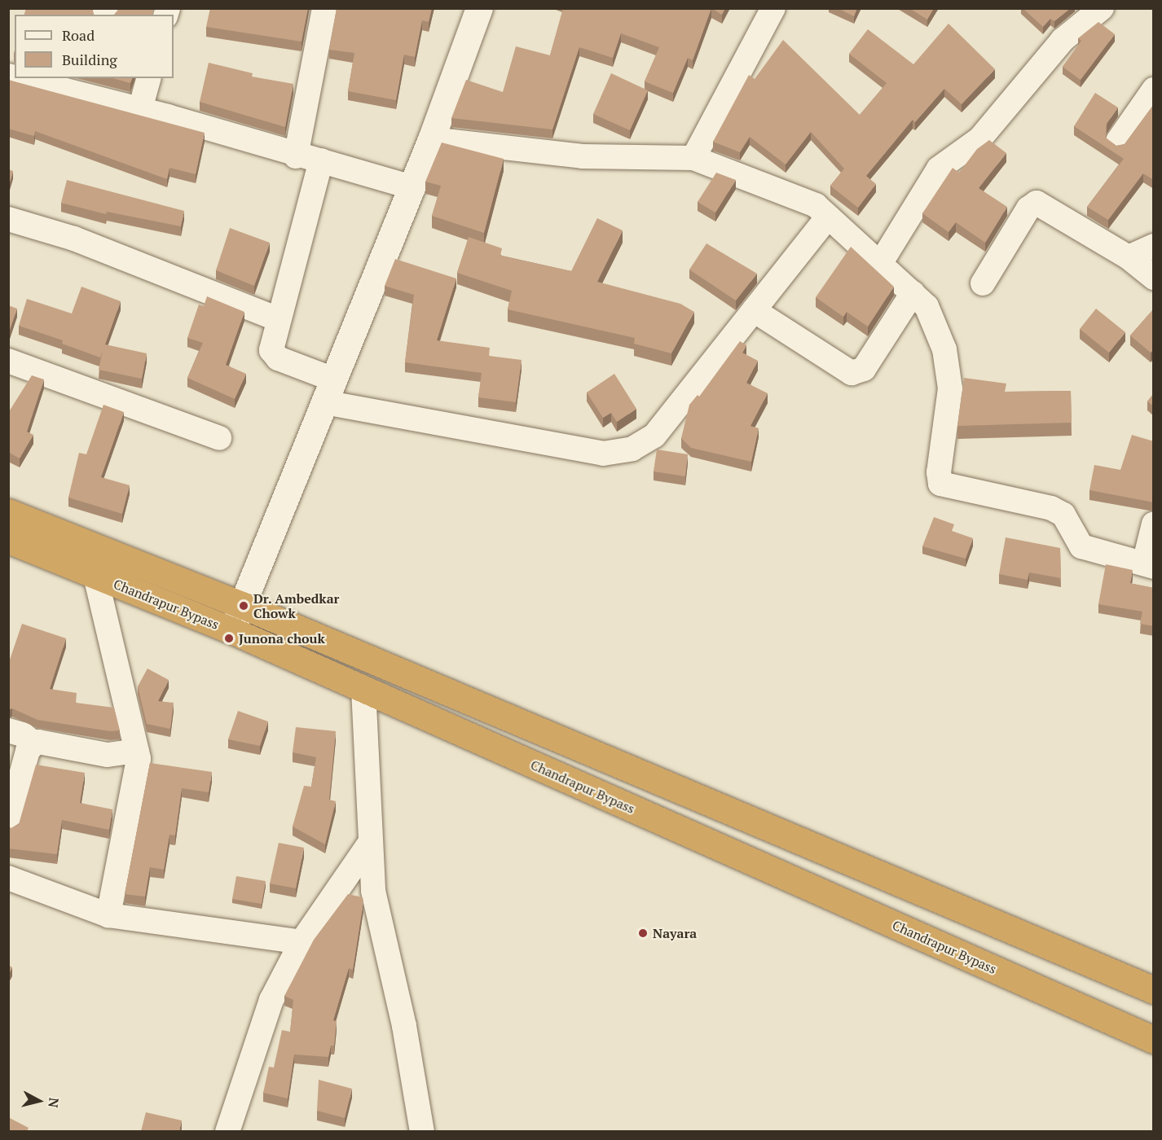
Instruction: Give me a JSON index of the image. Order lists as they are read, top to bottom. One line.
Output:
{"streets":{"highway":["Chandrapur Bypass"]},"places":["Dr. Ambedkar Chowk","Junona chouk","Nayara"],"legend":["Road","Building"],"north":"right"}
